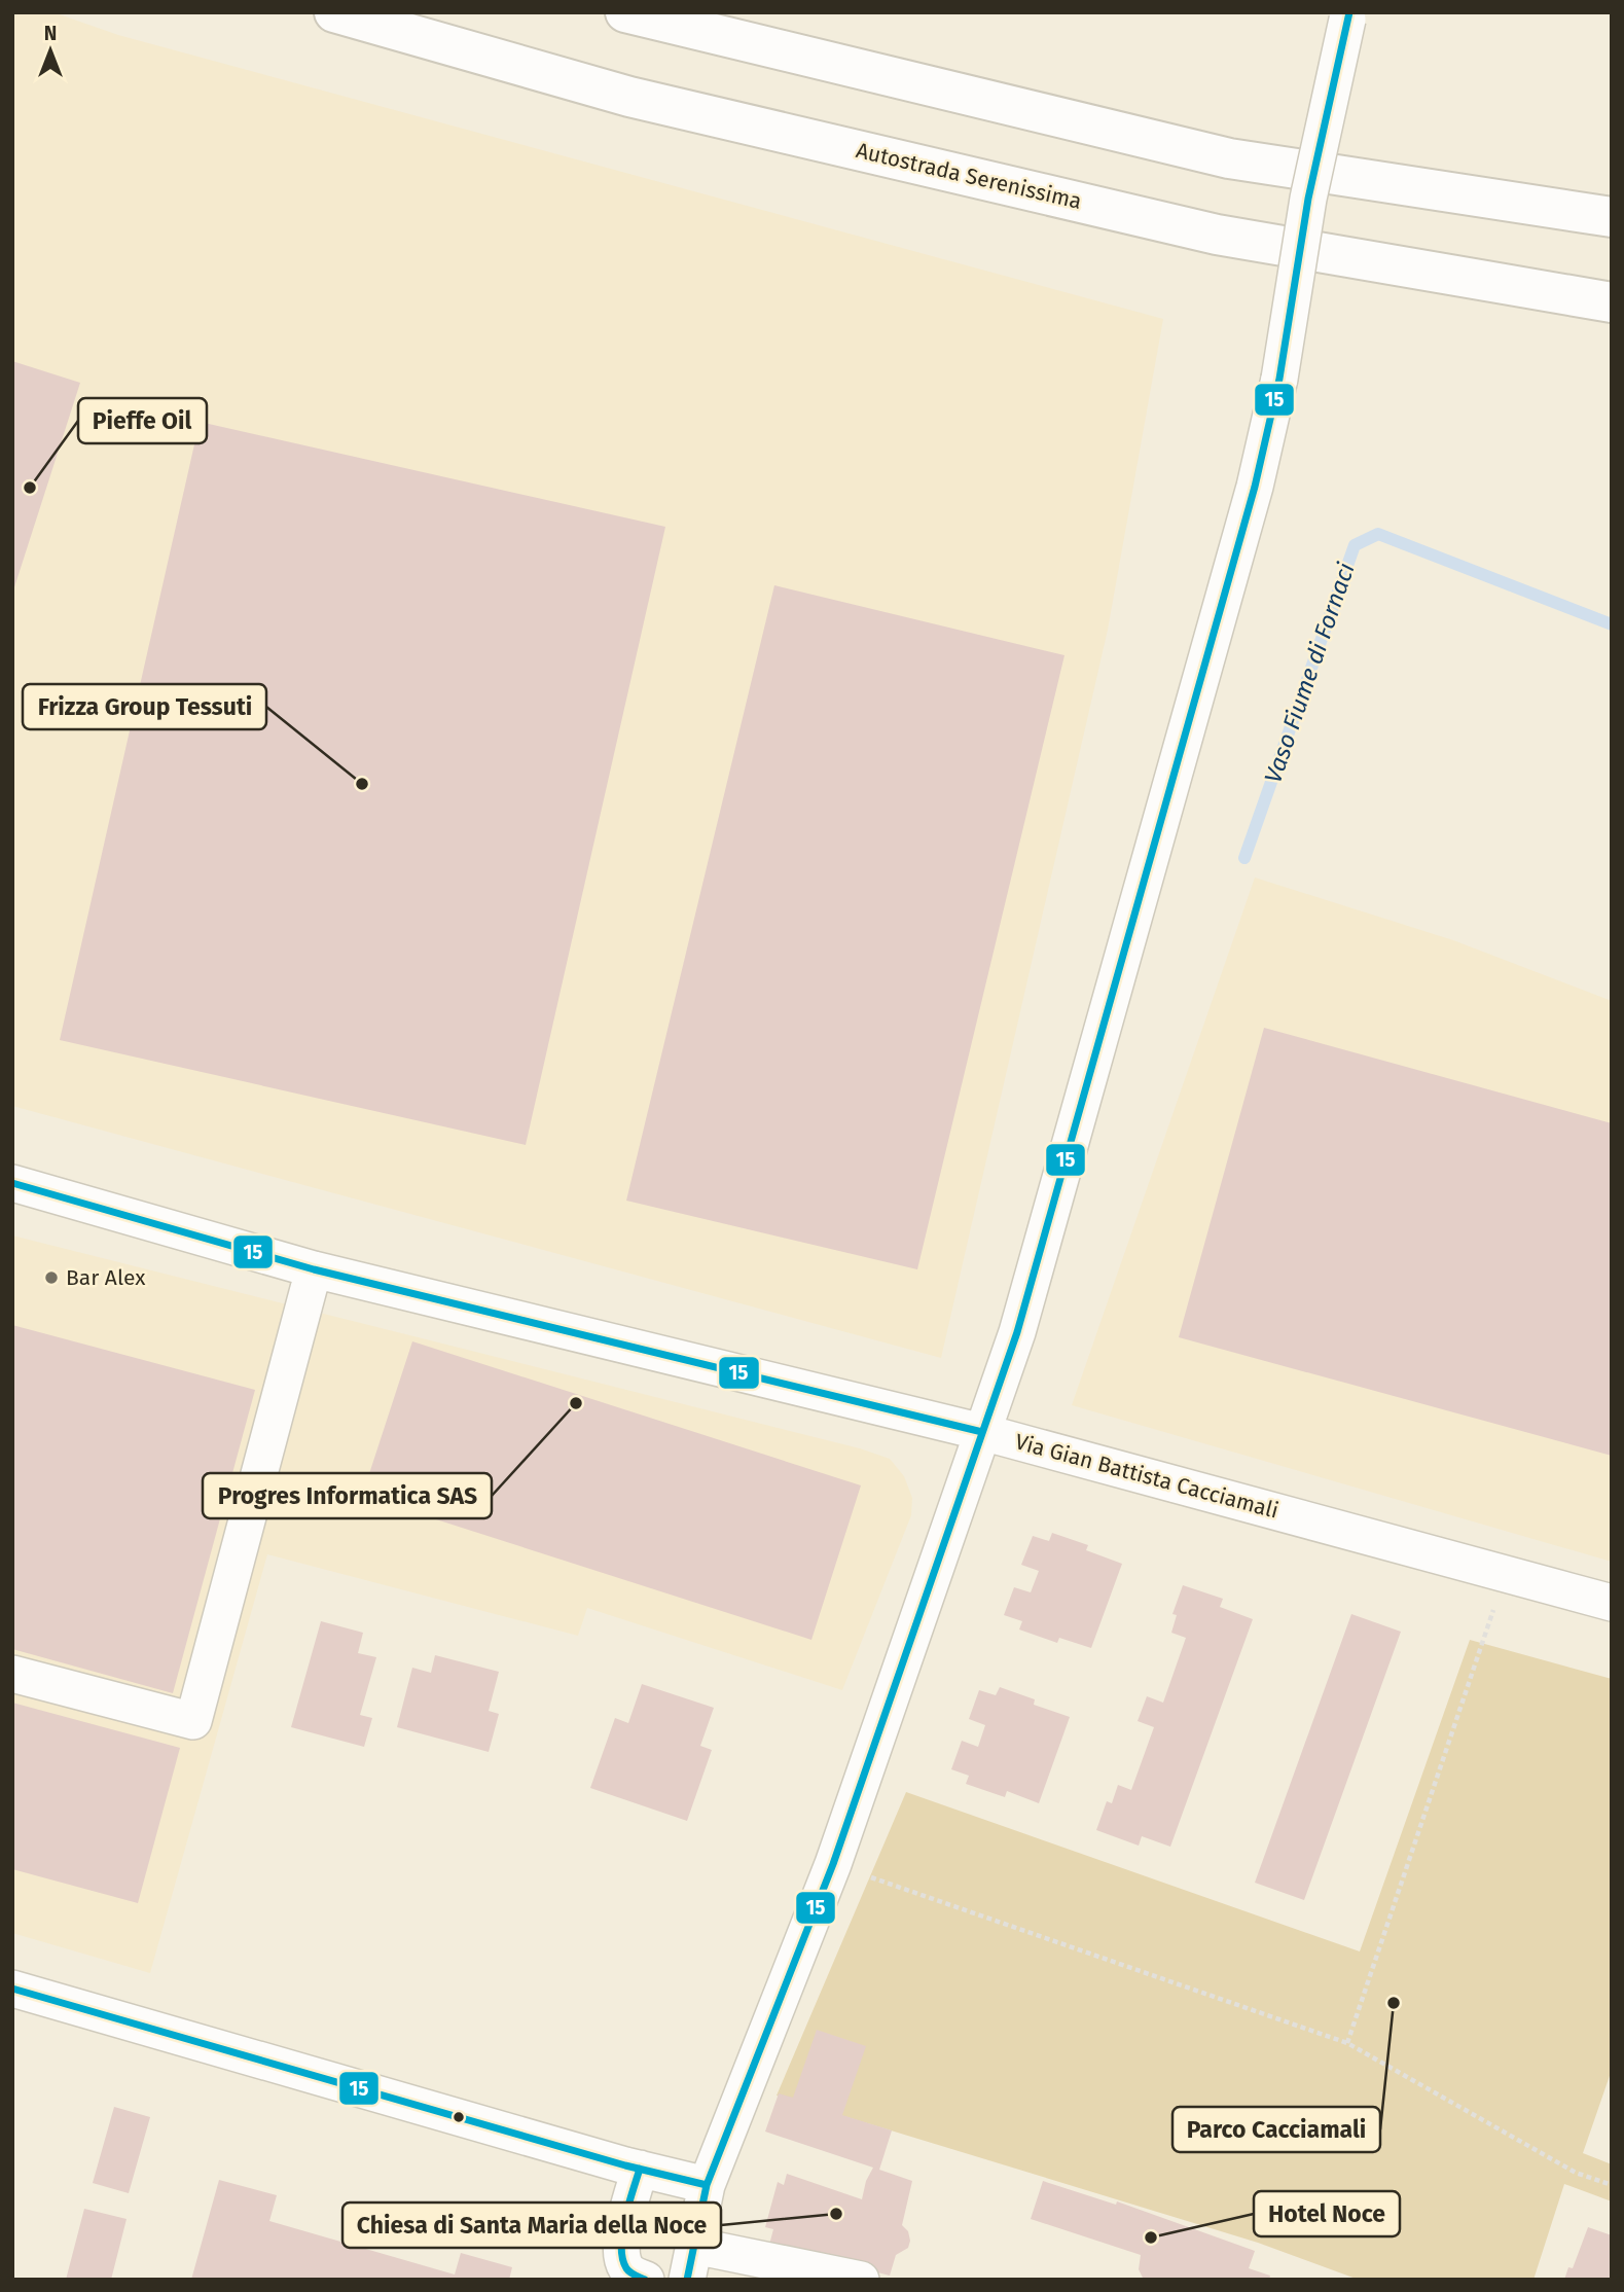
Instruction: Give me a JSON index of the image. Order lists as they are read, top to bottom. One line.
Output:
{"streets":{"highway":["Autostrada Serenissima"],"street":["Via Gian Battista Cacciamali"]},"water":["Vaso Fiume di Fornaci"],"places":["Pieffe Oil","Frizza Group Tessuti","Bar Alex","Progres Informatica SAS","Parco Cacciamali","Chiesa di Santa Maria della Noce","Hotel Noce"],"lines":["transit line 15"],"north":"top"}
